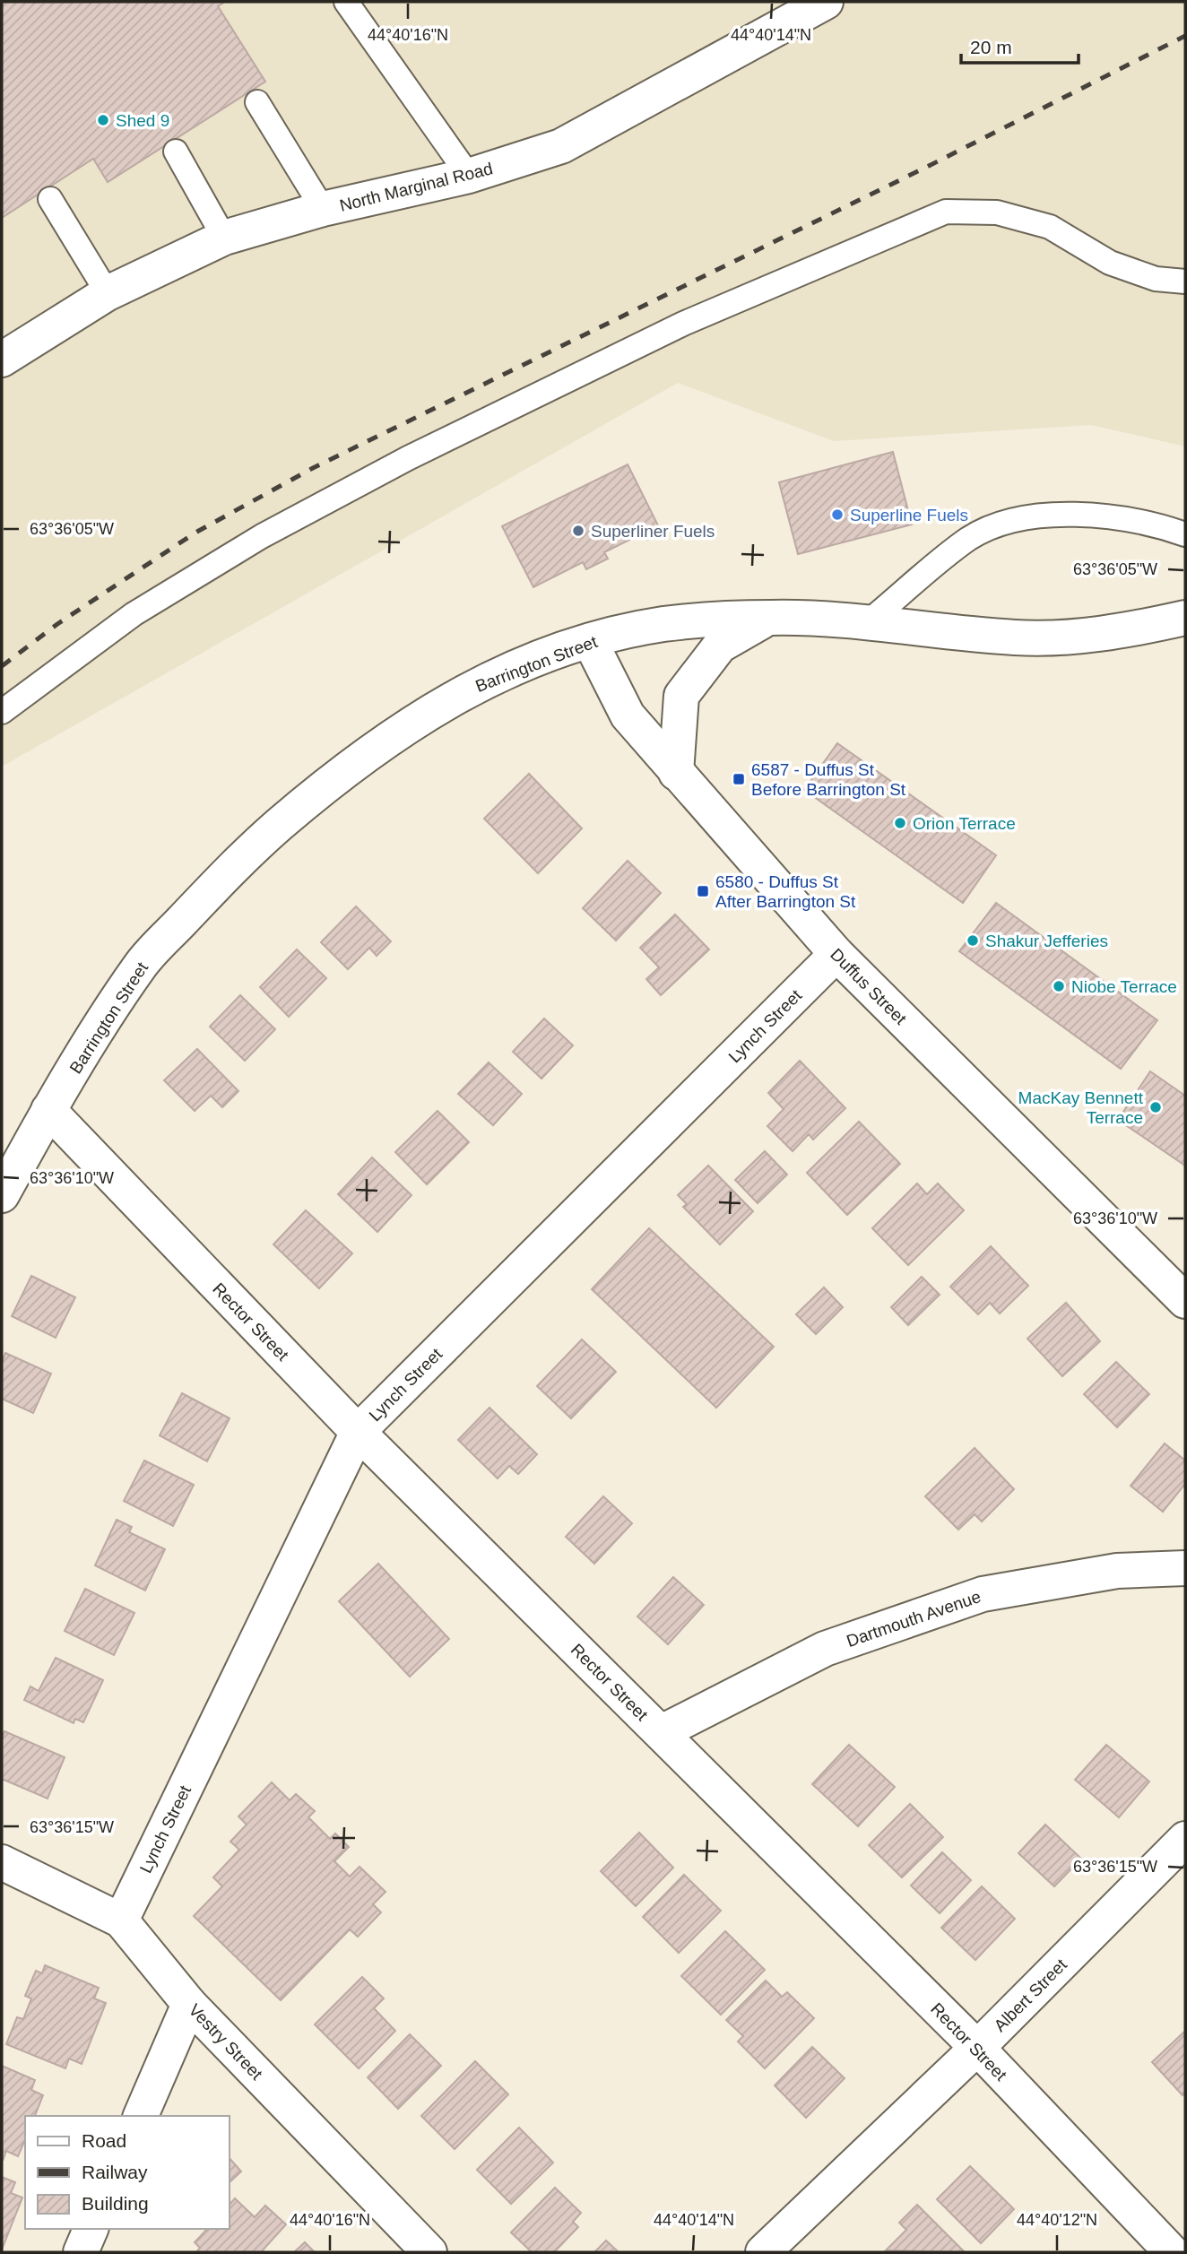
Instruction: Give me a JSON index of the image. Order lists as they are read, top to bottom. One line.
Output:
{"streets":{"street":["North Marginal Road","Barrington Street","Duffus Street","Lynch Street","Rector Street","Dartmouth Avenue","Albert Street","Vestry Street"]},"crossings":[["Barrington Street","Duffus Street"],["Barrington Street","Rector Street"],["Duffus Street","Lynch Street"],["Lynch Street","Rector Street"],["Lynch Street","Vestry Street"],["Rector Street","Dartmouth Avenue"],["Rector Street","Albert Street"]],"places":{"other":["Shed 9","Superline Fuels","Superliner Fuels","Orion Terrace","Shakur Jefferies","Niobe Terrace","MacKay Bennett Terrace"],"transit":["6587 - Duffus St Before Barrington St","6580 - Duffus St After Barrington St"]},"legend":["Road","Railway","Building"],"scale_bar":"20 m","coordinates":["44°40'16\"N","44°40'14\"N","63°36'05\"W","63°36'10\"W","63°36'15\"W","44°40'12\"N"]}
